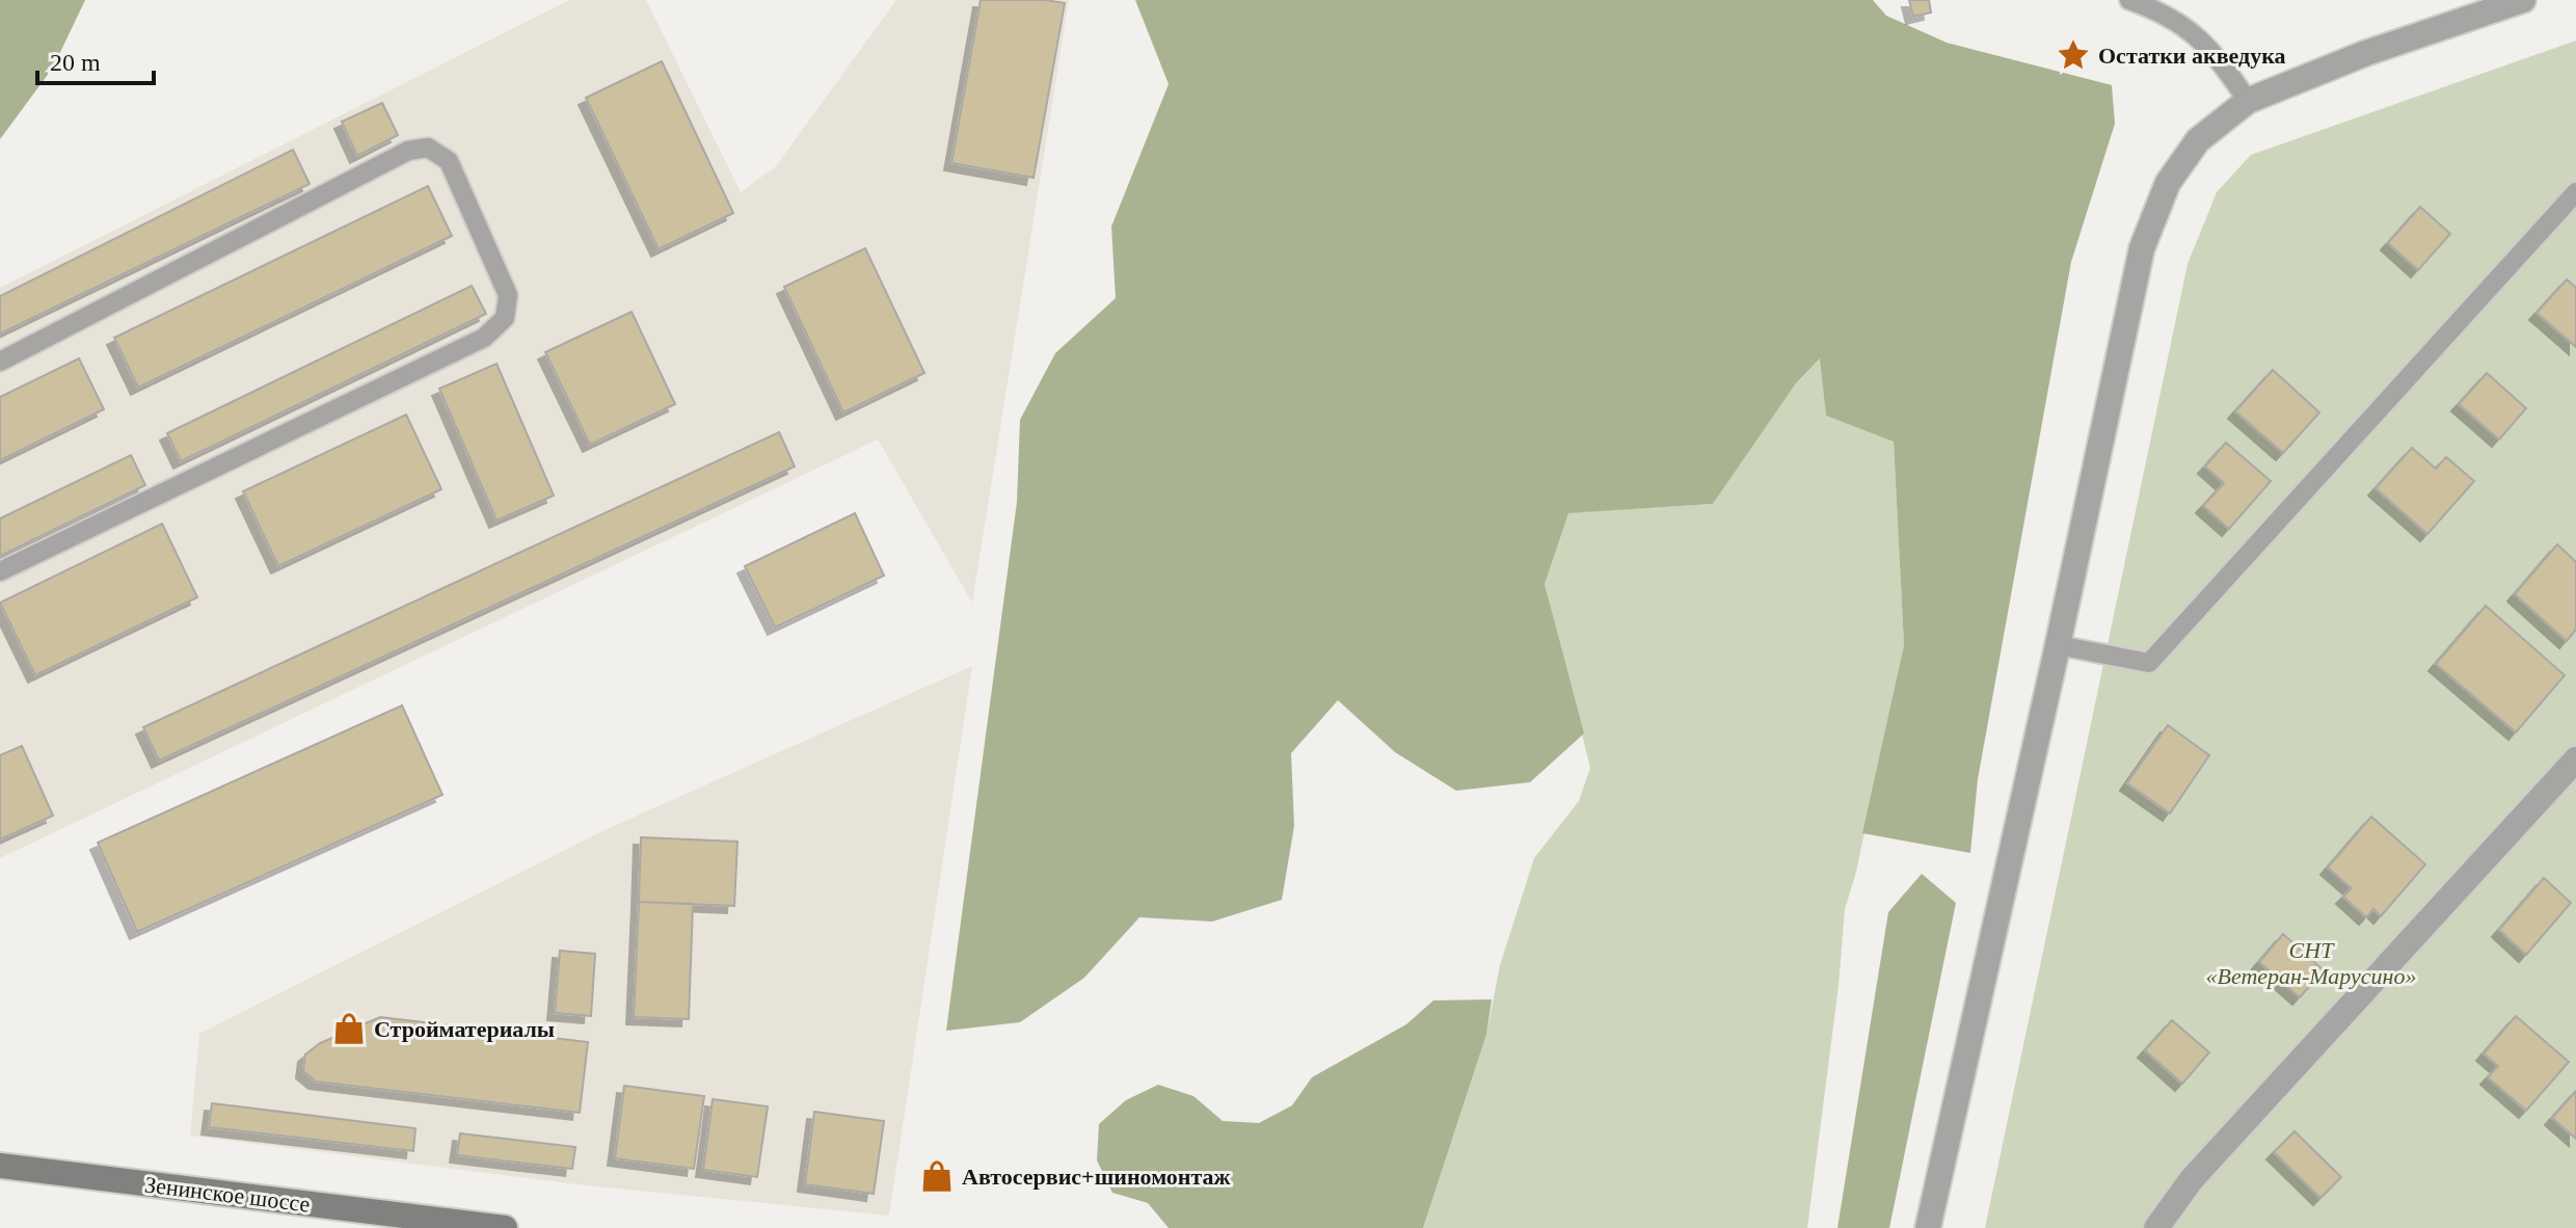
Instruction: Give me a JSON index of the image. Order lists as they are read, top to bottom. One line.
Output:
{"streets":{"main road":["Зенинское шоссе"]},"parks":["СНТ «Ветеран-Марусино»"],"places":{"place":["Остатки акведука"],"shop":["Стройматериалы","Автосервис+шиномонтаж"]},"scale_bar":"20 m"}
